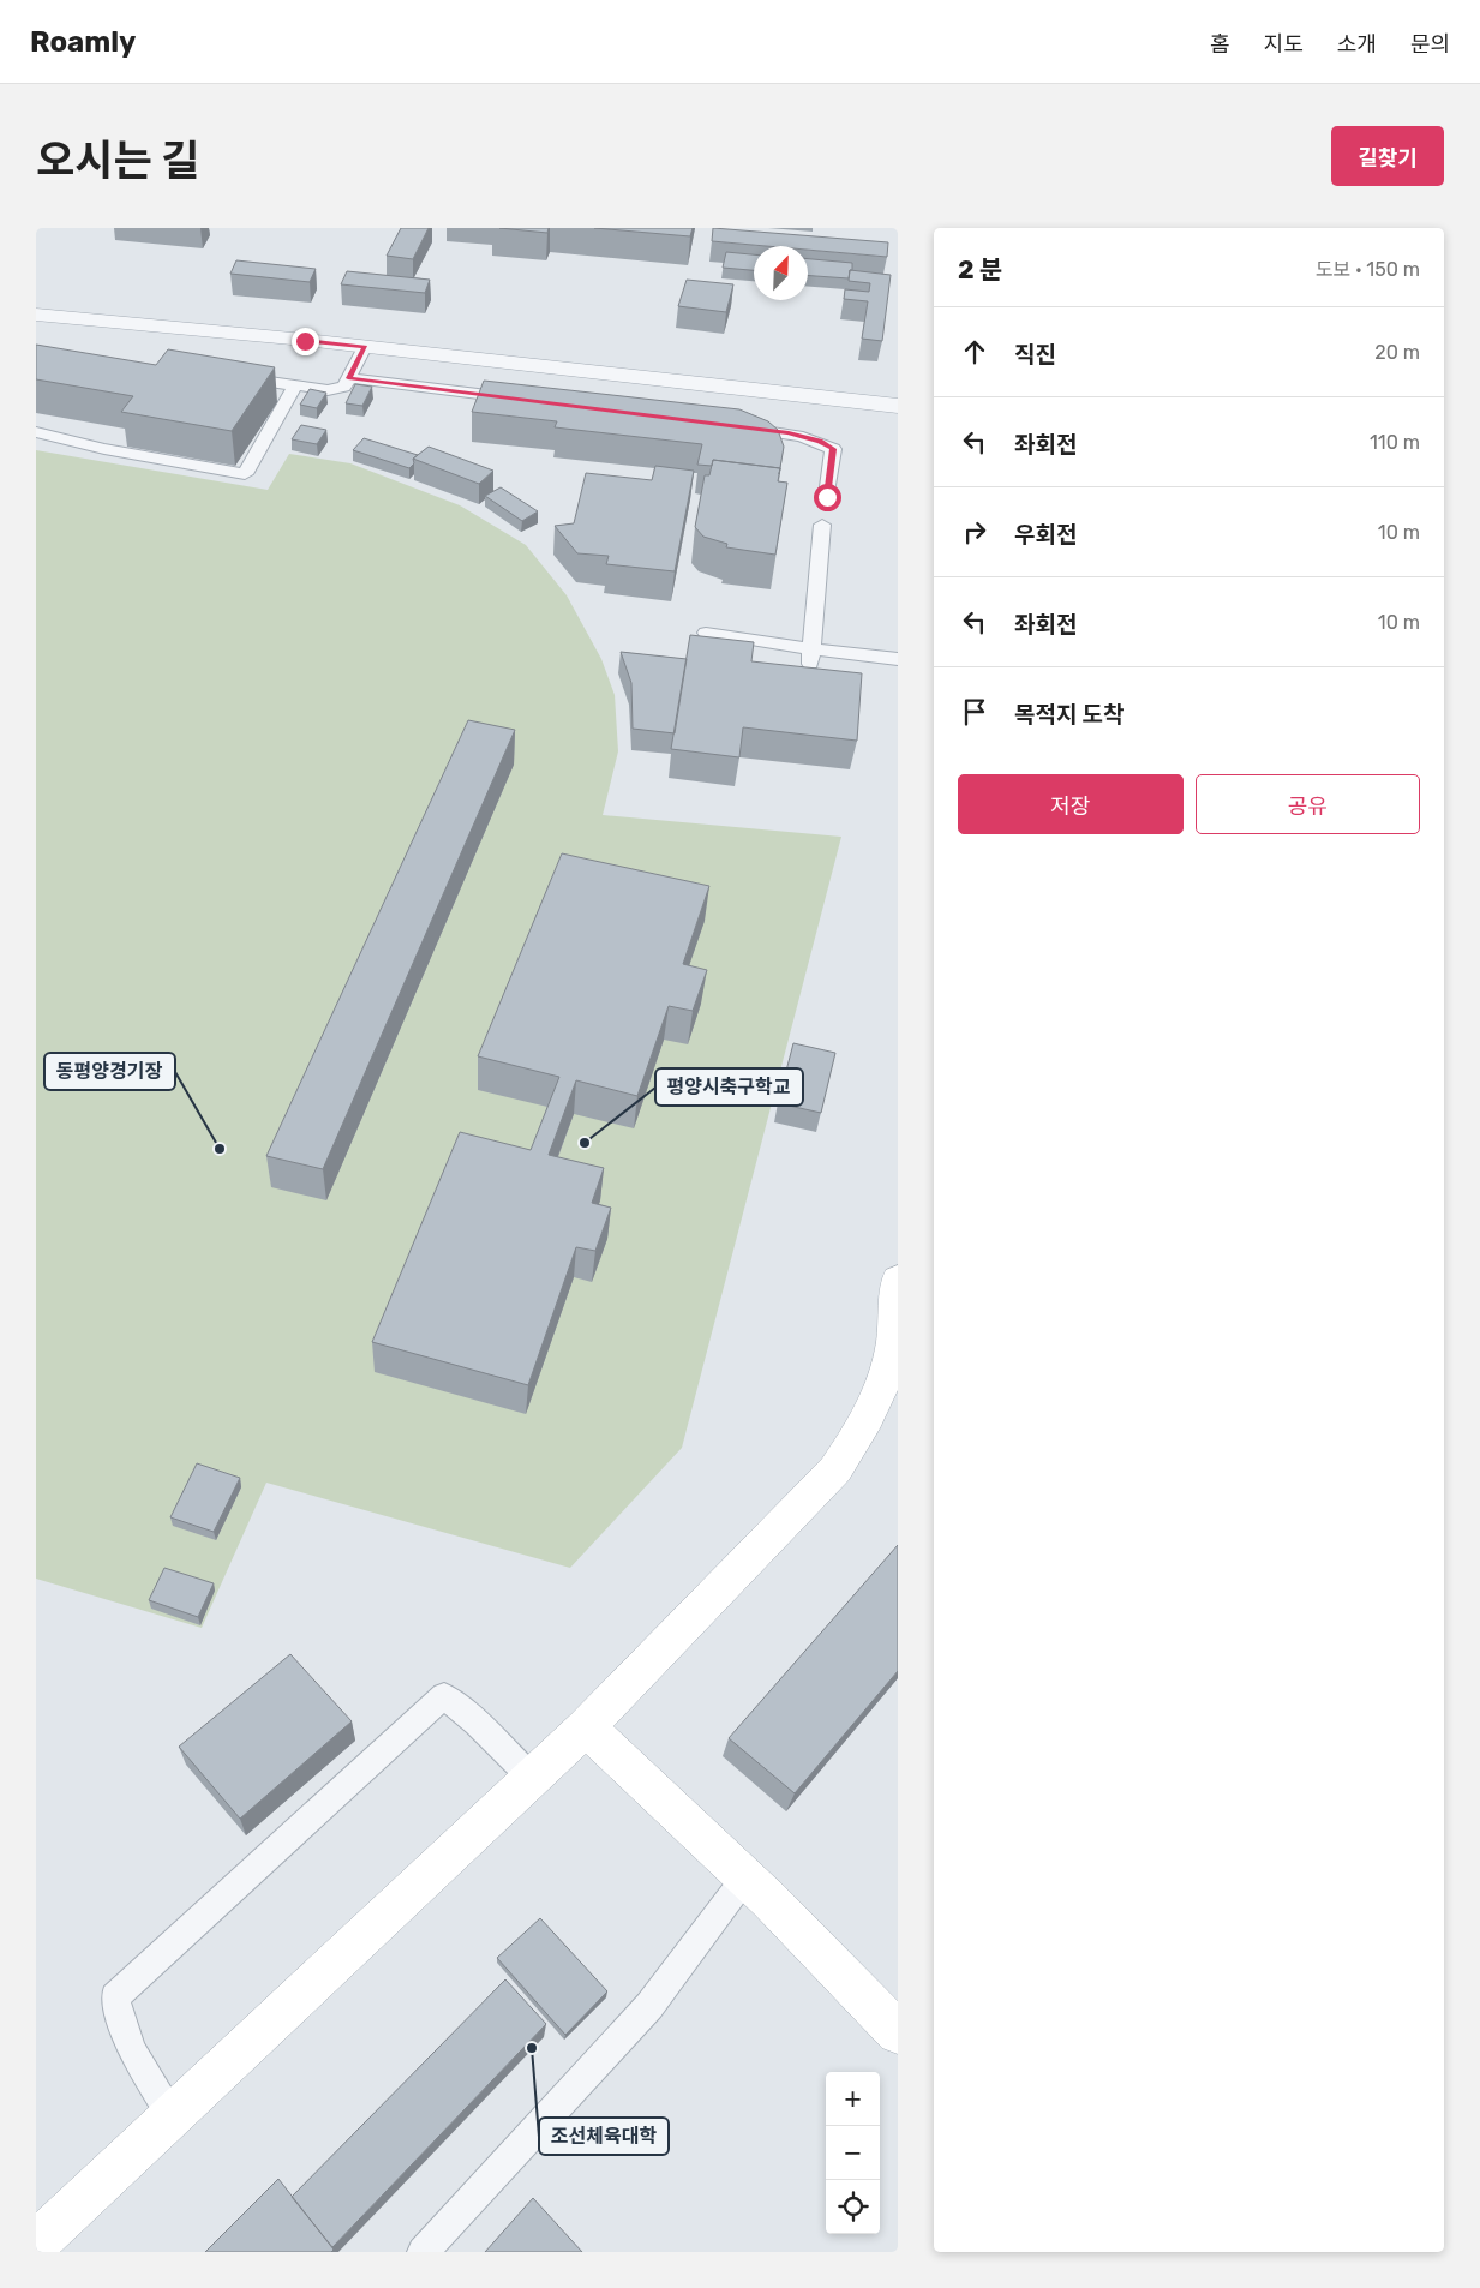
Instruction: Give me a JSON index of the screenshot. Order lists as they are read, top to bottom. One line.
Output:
{"places":["평양시축구학교","동평양경기장","조선체육대학"],"north":"top right","page":{"header":"Roamly","nav":["홈","지도","소개","문의"],"title":"오시는 길","buttons":["길찾기",["저장","공유"]],"heading":["2 분","도보 · 150 m"],"list":[["직진","20 m"],["좌회전","110 m"],["우회전","10 m"],["좌회전","10 m"],"목적지 도착"],"map_buttons":["+","−"]}}
